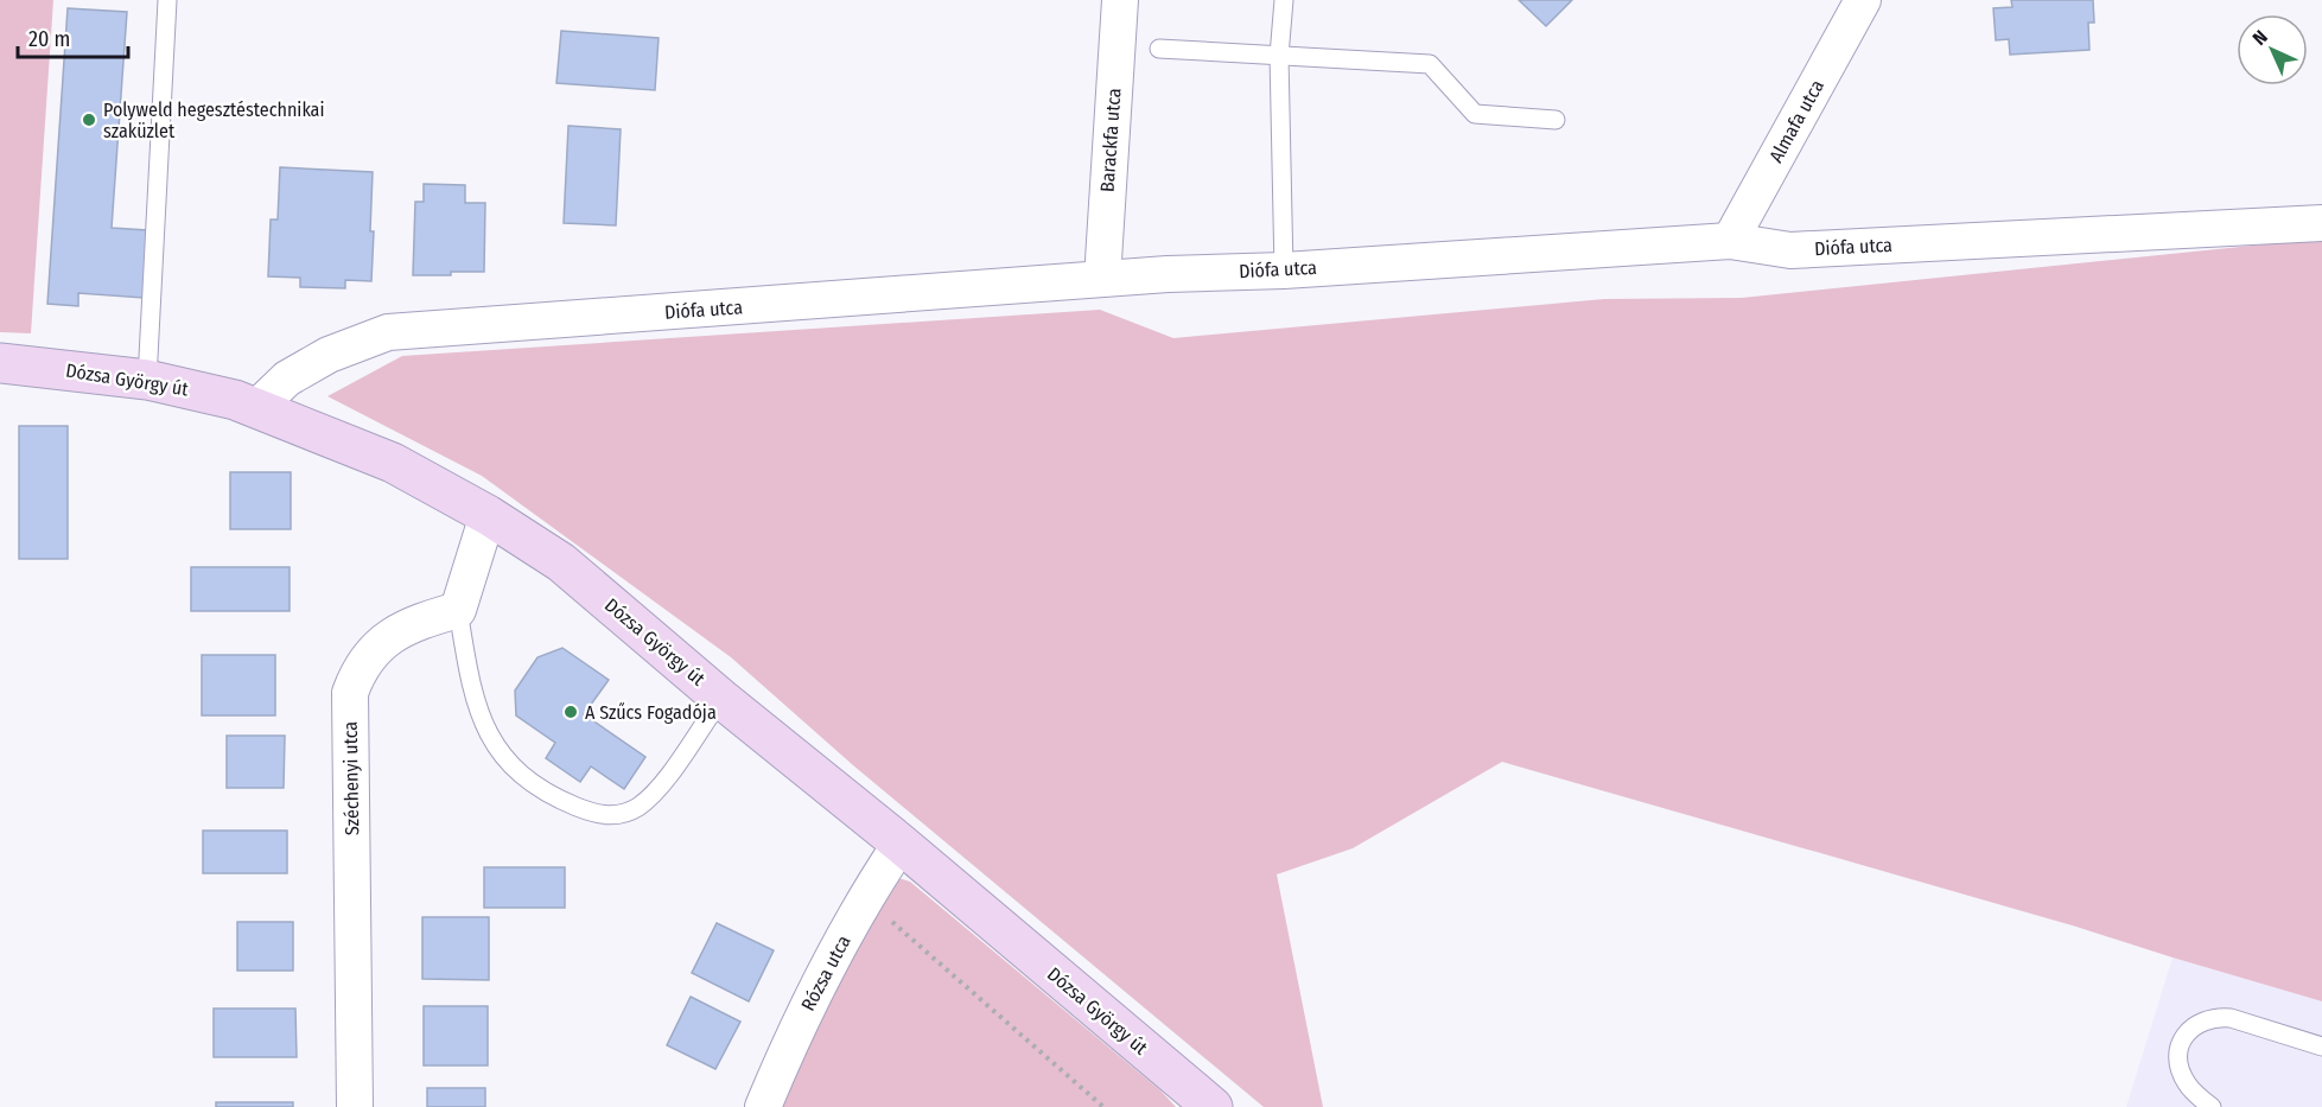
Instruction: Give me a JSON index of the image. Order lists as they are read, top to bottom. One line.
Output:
{"streets":{"main road":["Dózsa György út"],"street":["Almafa utca","Barackfa utca","Diófa utca","Széchenyi utca","Rózsa utca"]},"crossings":[["Almafa utca","Diófa utca"],["Barackfa utca","Diófa utca"],["Diófa utca","Dózsa György út"],["Dózsa György út","Rózsa utca"]],"places":["Polyweld hegesztéstechnikai szaküzlet","A Szűcs Fogadója"],"scale_bar":"20 m","north":"top left"}
